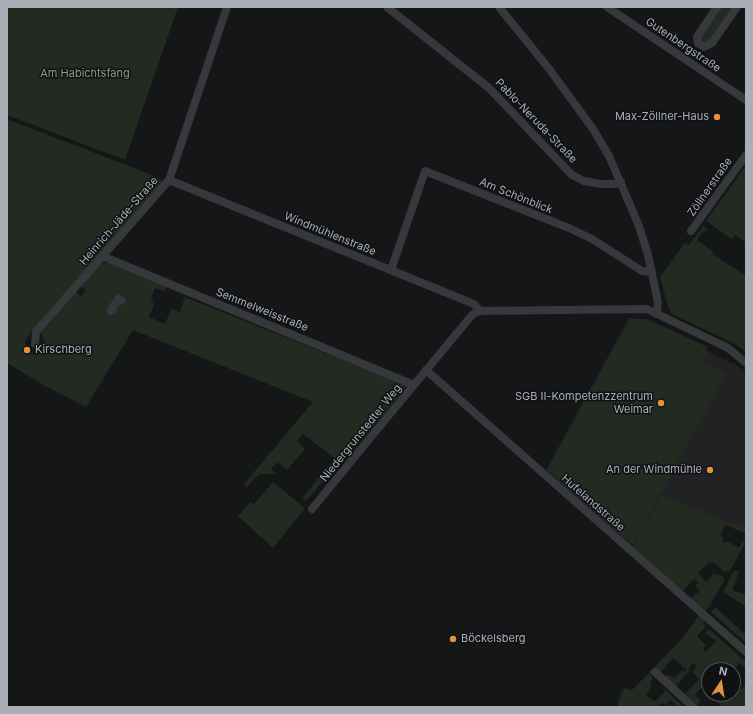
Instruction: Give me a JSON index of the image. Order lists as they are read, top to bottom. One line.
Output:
{"streets":{"street":["Gutenbergstraße","Pablo-Neruda-Straße","Zöllnerstraße","Am Schönblick","Heinrich-Jäde-Straße","Windmühlenstraße","Semmelweisstraße","Niedergrunstedter Weg","Hufelandstraße"]},"crossings":[["Am Schönblick","Windmühlenstraße"],["Heinrich-Jäde-Straße","Windmühlenstraße"],["Heinrich-Jäde-Straße","Semmelweisstraße"],["Semmelweisstraße","Niedergrunstedter Weg"],["Niedergrunstedter Weg","Hufelandstraße"]],"parks":["Am Habichtsfang"],"places":["Max-Zöllner-Haus","Kirschberg","SGB II-Kompetenzzentrum Weimar","An der Windmühle","Böckelsberg"],"north":"top"}
